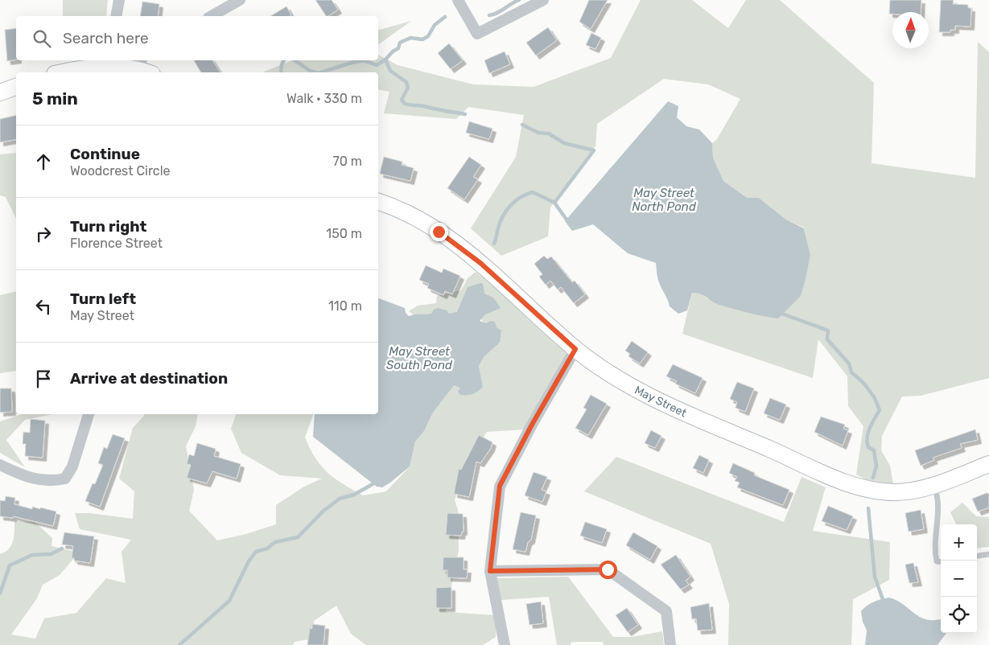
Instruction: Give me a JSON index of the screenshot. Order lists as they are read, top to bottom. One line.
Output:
{"streets":{"street":["May Street"]},"water":["May Street North Pond","May Street South Pond"],"north":"top","page":{"search":"Search here","heading":["5 min","Walk · 330 m"],"list":[["Continue","Woodcrest Circle","70 m"],["Turn right","Florence Street","150 m"],["Turn left","May Street","110 m"],"Arrive at destination"],"map_buttons":["+","−"]}}
